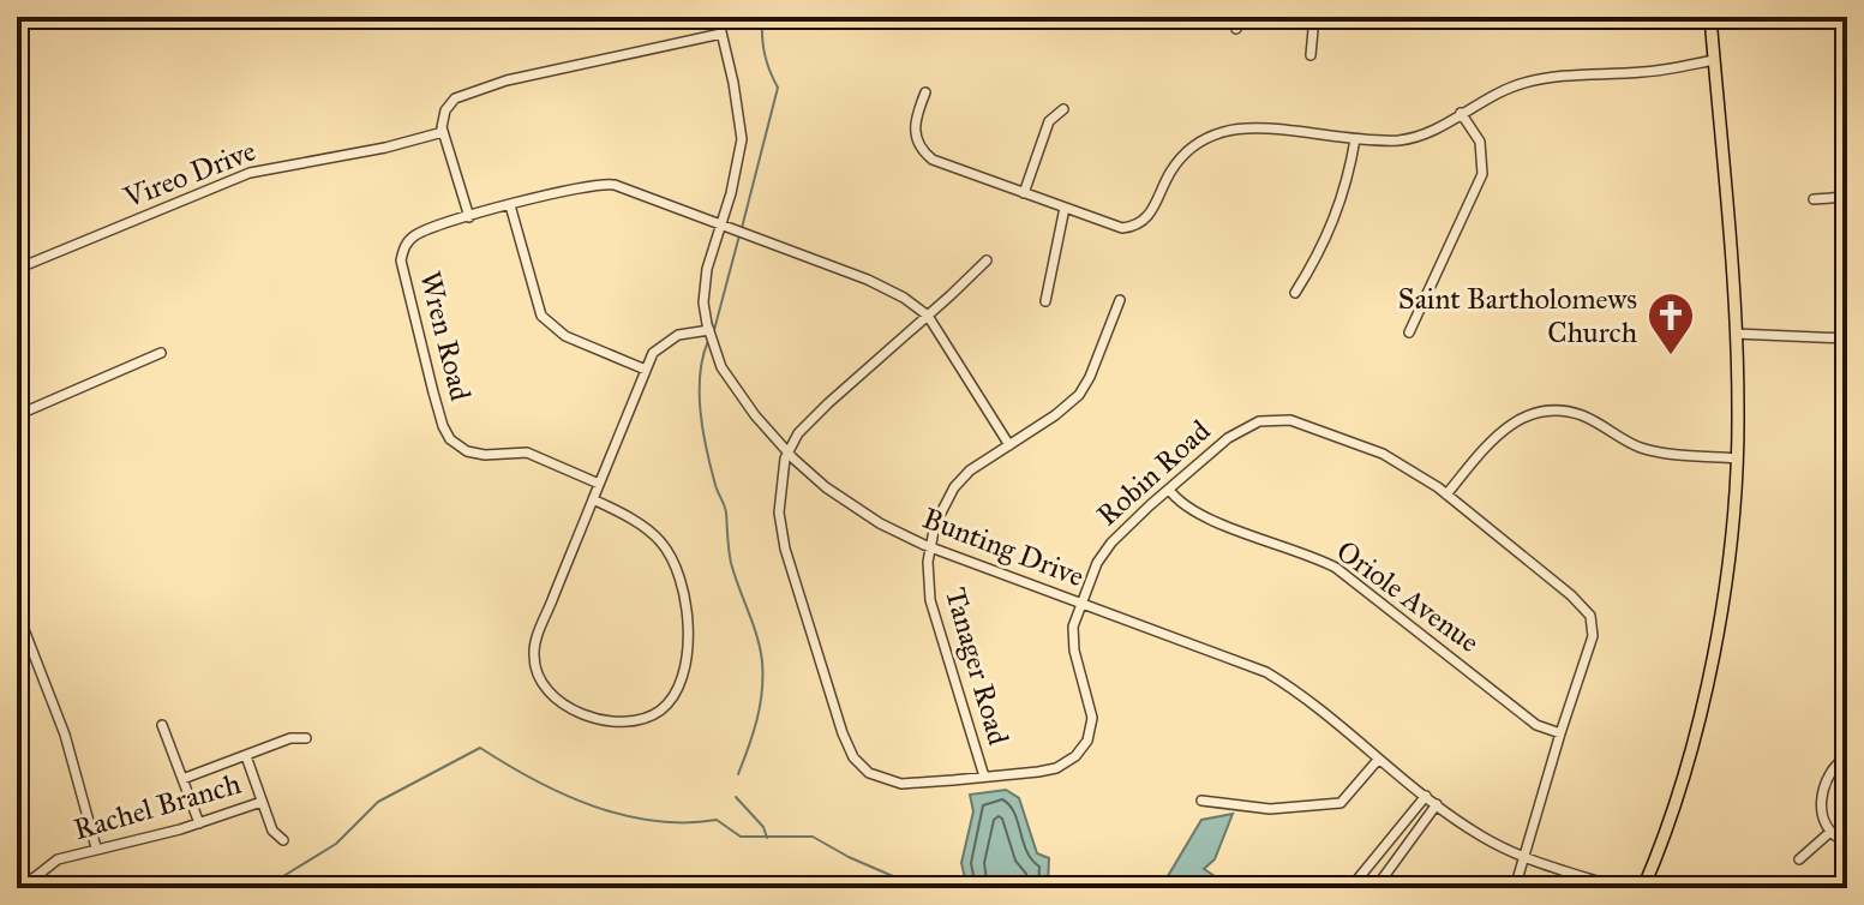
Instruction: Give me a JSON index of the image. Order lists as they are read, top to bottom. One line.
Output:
{"streets":{"street":["Vireo Drive","Wren Road","Robin Road","Bunting Drive","Oriole Avenue","Tanager Road","Rachel Branch"]},"crossings":[["Wren Road","Bunting Drive"],["Robin Road","Bunting Drive"],["Robin Road","Oriole Avenue"],["Robin Road","Tanager Road"],["Bunting Drive","Tanager Road"]],"places":{"church":["Saint Bartholomews Church"]}}
